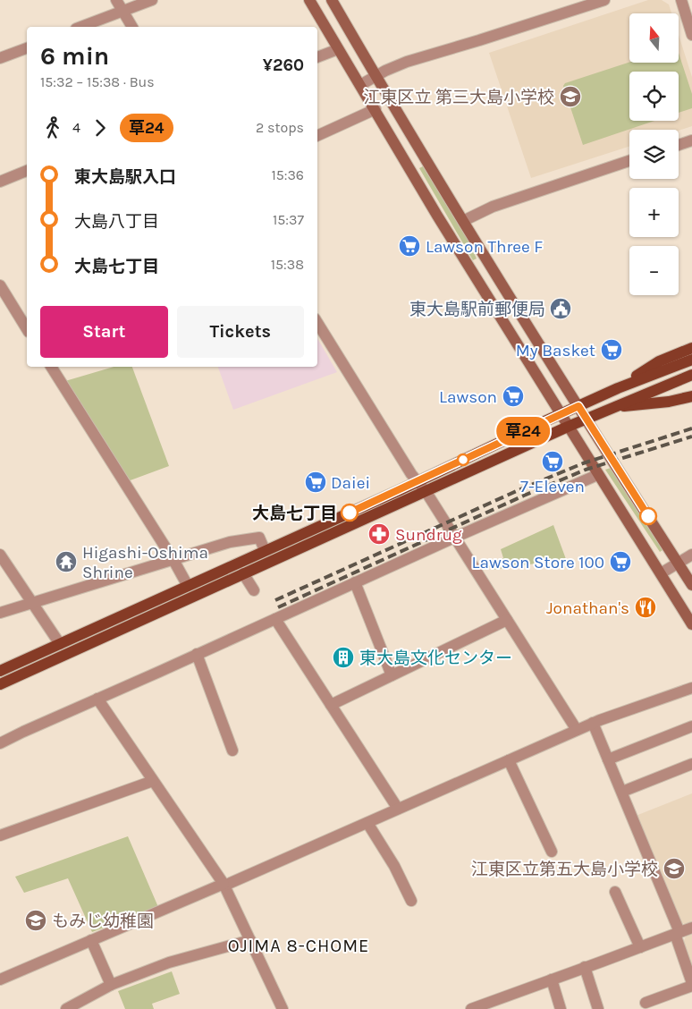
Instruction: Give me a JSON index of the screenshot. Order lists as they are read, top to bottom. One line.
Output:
{"districts":["OJIMA 8-CHOME"],"places":{"school or university":["江東区立 第三大島小学校","江東区立第五大島小学校","もみじ幼稚園"],"supermarket":["Lawson Three F","My Basket","Lawson","7-Eleven","Daiei","Lawson Store 100"],"public building":["東大島駅前郵便局"],"other":["大島七丁目"],"pharmacy":["Sundrug"],"temple":["Higashi-Oshima Shrine"],"restaurant":["Jonathan's"],"building":["東大島文化センター"]},"lines":["bus line 草24"],"north":"top","page":{"on_map":"草24","map_buttons":["+","−"],"heading":["6 min","15:32 – 15:38 · Bus","¥260"],"legs":["4","草24","2 stops"],"list":[{"name":"東大島駅入口","value":"15:36"},{"name":"大島八丁目","value":"15:37"},{"name":"大島七丁目","value":"15:38"}],"buttons":["Start","Tickets"]}}
